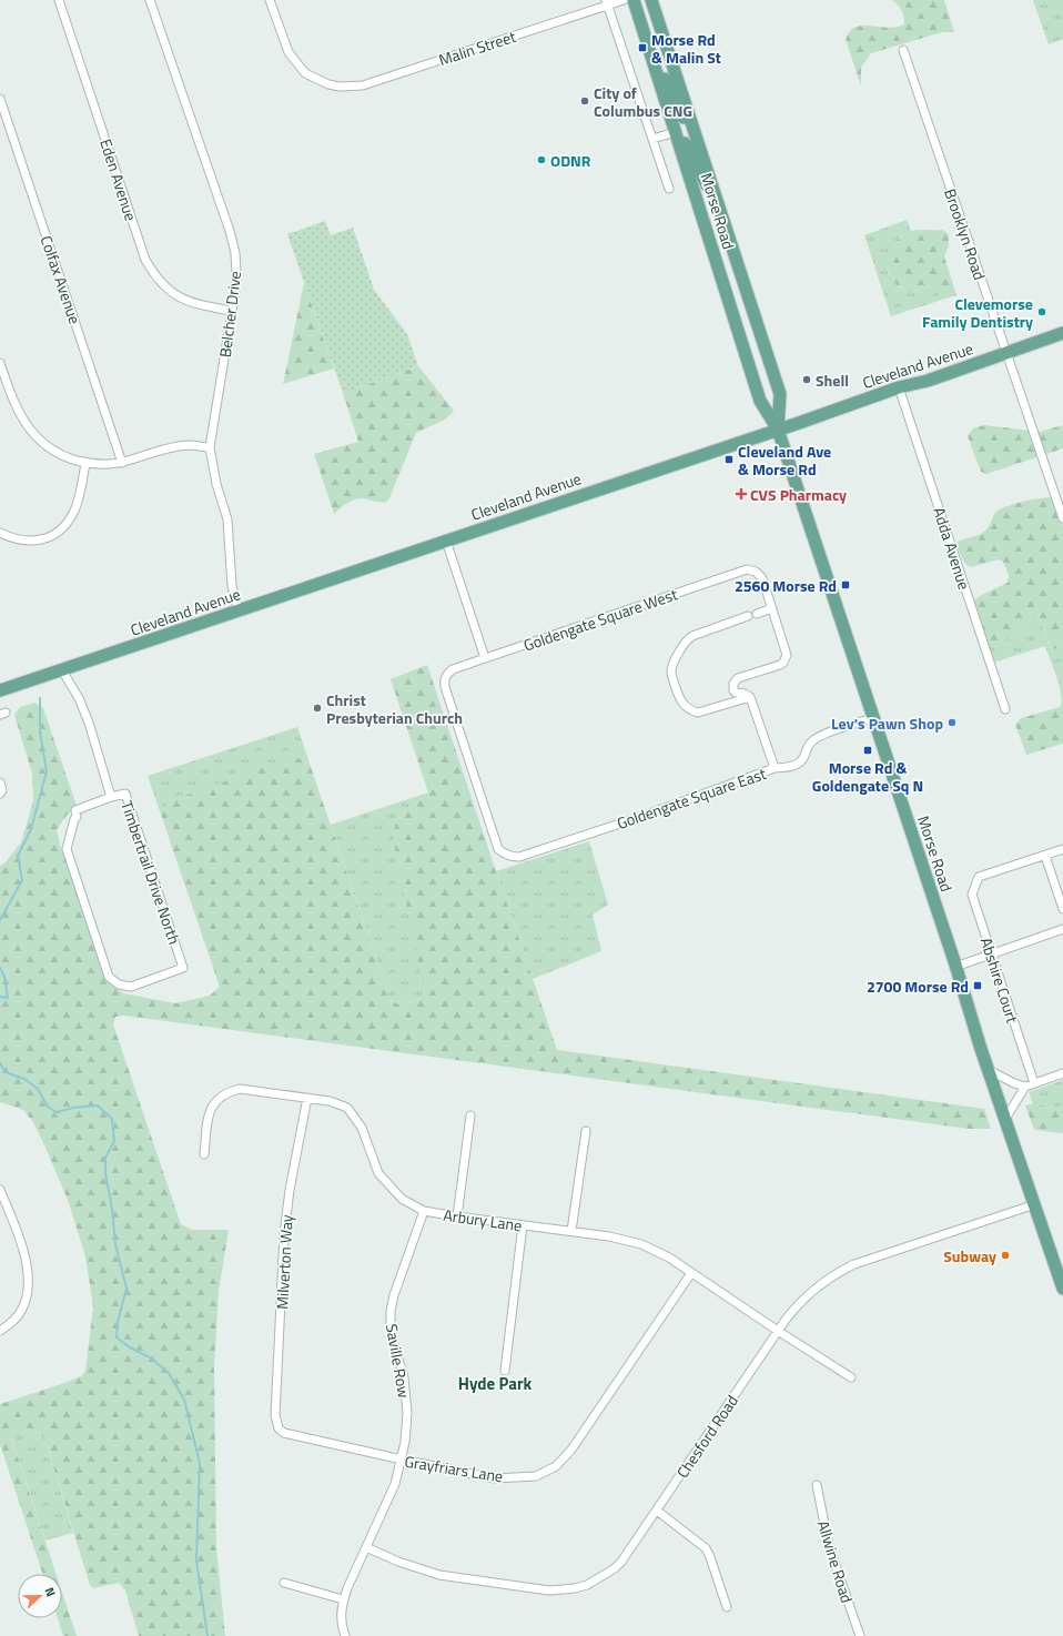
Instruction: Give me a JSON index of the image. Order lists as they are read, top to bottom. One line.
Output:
{"streets":{"main road":["Morse Road","Cleveland Avenue"],"street":["Malin Street","Eden Avenue","Brooklyn Road","Colfax Avenue","Belcher Drive","Adda Avenue","Goldengate Square West","Goldengate Square East","Timbertrail Drive North","Abshire Court","Arbury Lane","Milverton Way","Saville Row","Chesford Road","Grayfriars Lane","Allwine Road"]},"crossings":[["Eden Avenue","Belcher Drive"],["Morse Road","Cleveland Avenue"],["Morse Road","Goldengate Square East"],["Morse Road","Chesford Road"],["Brooklyn Road","Cleveland Avenue"],["Belcher Drive","Cleveland Avenue"],["Cleveland Avenue","Adda Avenue"],["Cleveland Avenue","Timbertrail Drive North"],["Goldengate Square West","Goldengate Square East"],["Arbury Lane","Milverton Way"],["Arbury Lane","Saville Row"],["Arbury Lane","Chesford Road"],["Arbury Lane","Grayfriars Lane"],["Milverton Way","Grayfriars Lane"],["Saville Row","Chesford Road"],["Saville Row","Grayfriars Lane"]],"districts":["Hyde Park"],"places":{"transit":["Morse Rd & Malin St","Cleveland Ave & Morse Rd","2560 Morse Rd","Morse Rd & Goldengate Sq N","2700 Morse Rd"],"other":["City of Columbus CNG","ODNR","Clevemorse Family Dentistry","Shell","Christ Presbyterian Church","Lev's Pawn Shop","Subway"],"health":["CVS Pharmacy"]},"north":"right"}
